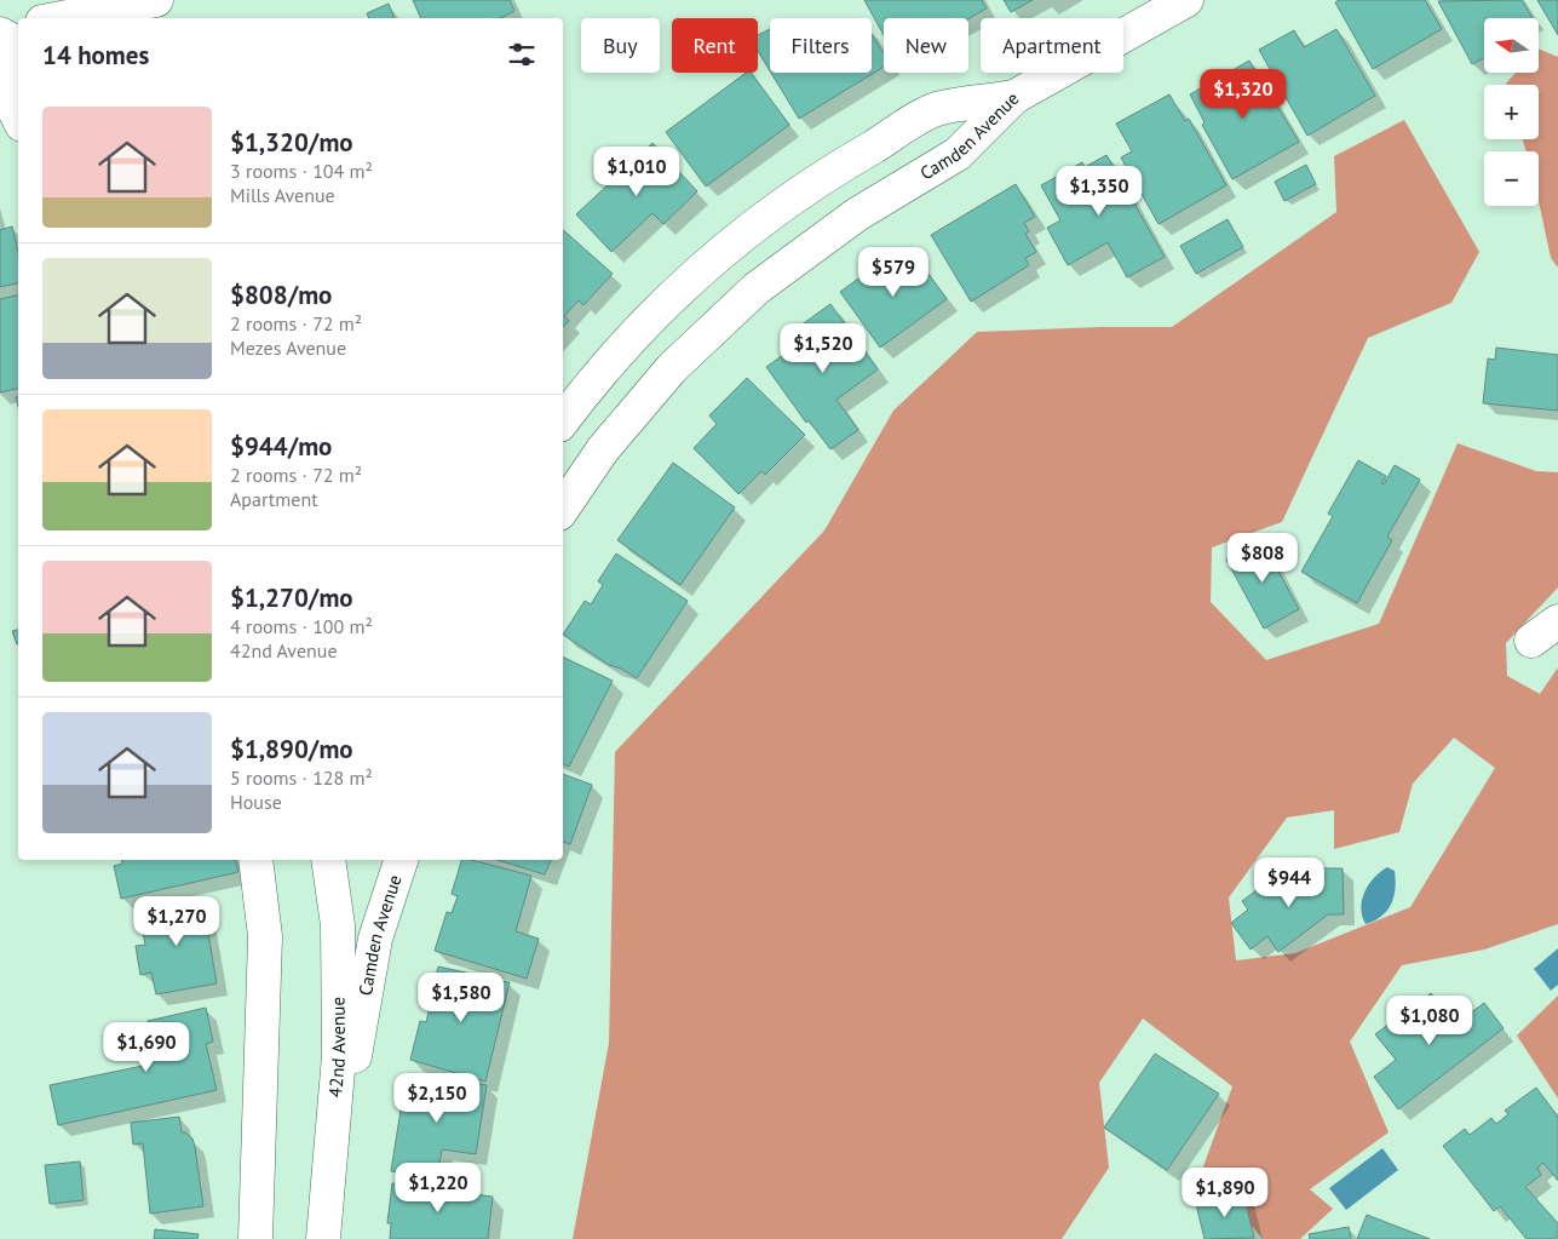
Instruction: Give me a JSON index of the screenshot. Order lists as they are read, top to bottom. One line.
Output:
{"streets":{"street":["Camden Avenue","42nd Avenue"]},"crossings":[["Camden Avenue","42nd Avenue"]],"north":"left","page":{"map_buttons":["+","−"],"chip":["Buy","Rent","Filters","New","Apartment"],"heading":"14 homes","price":["$1,320","$1,010","$1,350","$579","$1,520","$808","$944","$1,270","$1,580","$1,080","$1,690","$2,150","$1,220","$1,890"],"list":[{"name":"$1,320/mo","note":"3 rooms · 104 m² · Mills Avenue"},{"name":"$808/mo","note":"2 rooms · 72 m² · Mezes Avenue"},{"name":"$944/mo","note":"2 rooms · 72 m² · Apartment"},{"name":"$1,270/mo","note":"4 rooms · 100 m² · 42nd Avenue"},{"name":"$1,890/mo","note":"5 rooms · 128 m² · House"}]}}
